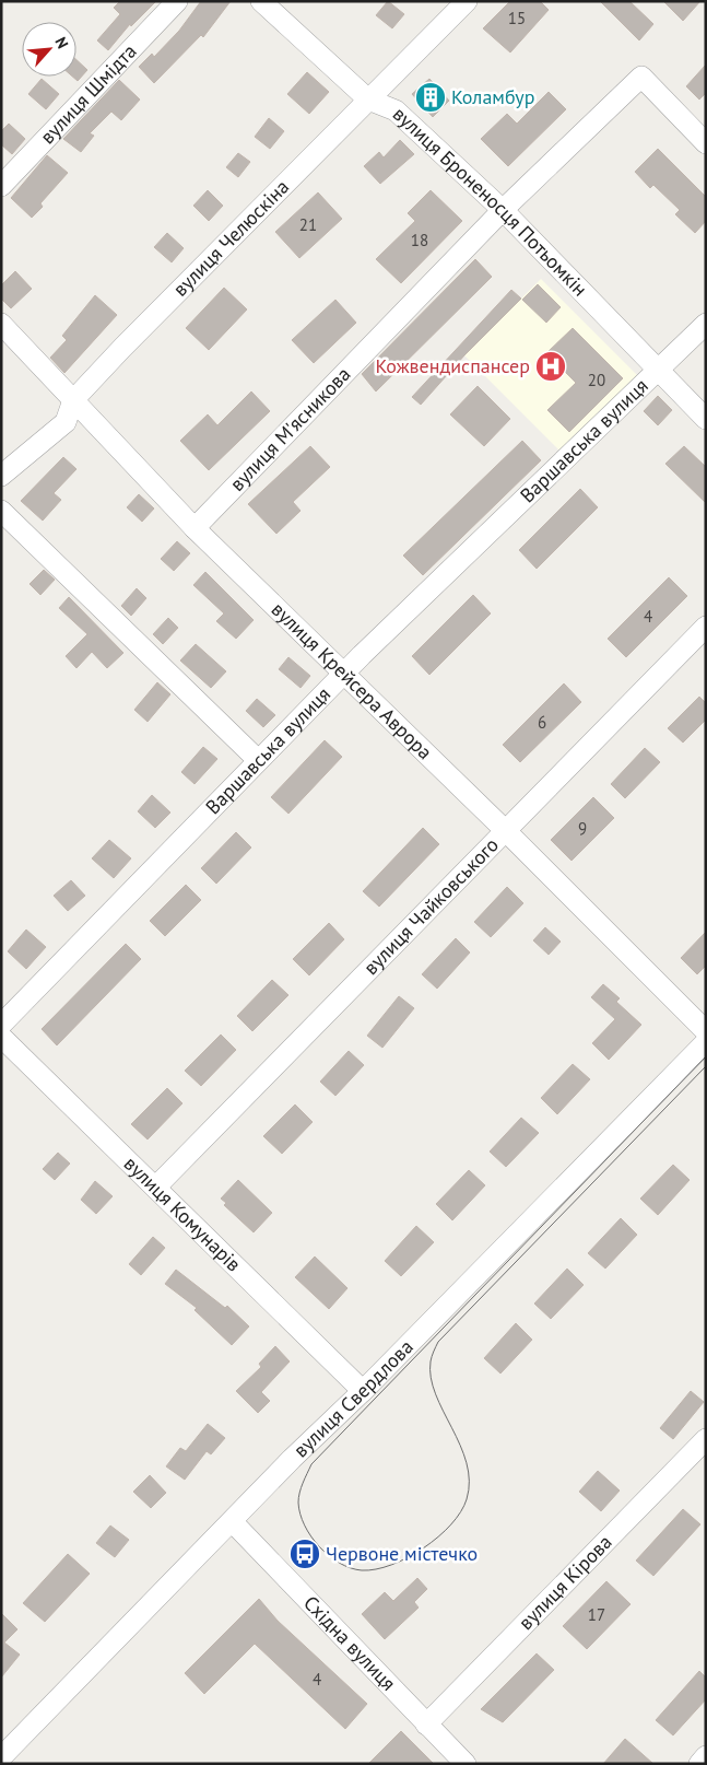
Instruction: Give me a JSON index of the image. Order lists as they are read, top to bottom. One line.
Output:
{"streets":{"street":["вулиця Шмідта","вулиця Броненосця Потьомкін","вулиця Челюскіна","вулиця М'ясникова","Варшавська вулиця","вулиця Крейсера Аврора","вулиця Чайковського","вулиця Комунарів","вулиця Свердлова","вулиця Кірова","Східна вулиця"]},"crossings":[["вулиця Броненосця Потьомкін","вулиця Челюскіна"],["вулиця Броненосця Потьомкін","вулиця М'ясникова"],["вулиця Броненосця Потьомкін","Варшавська вулиця"],["вулиця Челюскіна","вулиця Крейсера Аврора"],["вулиця М'ясникова","вулиця Крейсера Аврора"],["Варшавська вулиця","вулиця Крейсера Аврора"],["вулиця Крейсера Аврора","вулиця Чайковського"],["вулиця Чайковського","вулиця Комунарів"],["вулиця Комунарів","вулиця Свердлова"],["вулиця Свердлова","Східна вулиця"],["вулиця Кірова","Східна вулиця"]],"places":{"building":["Коламбур"],"hospital":["Кожвендиспансер"],"bus stop":["Червоне містечко"]},"house_numbers":["15","21","18","20","4","6","9","17","4"],"north":"top right"}
